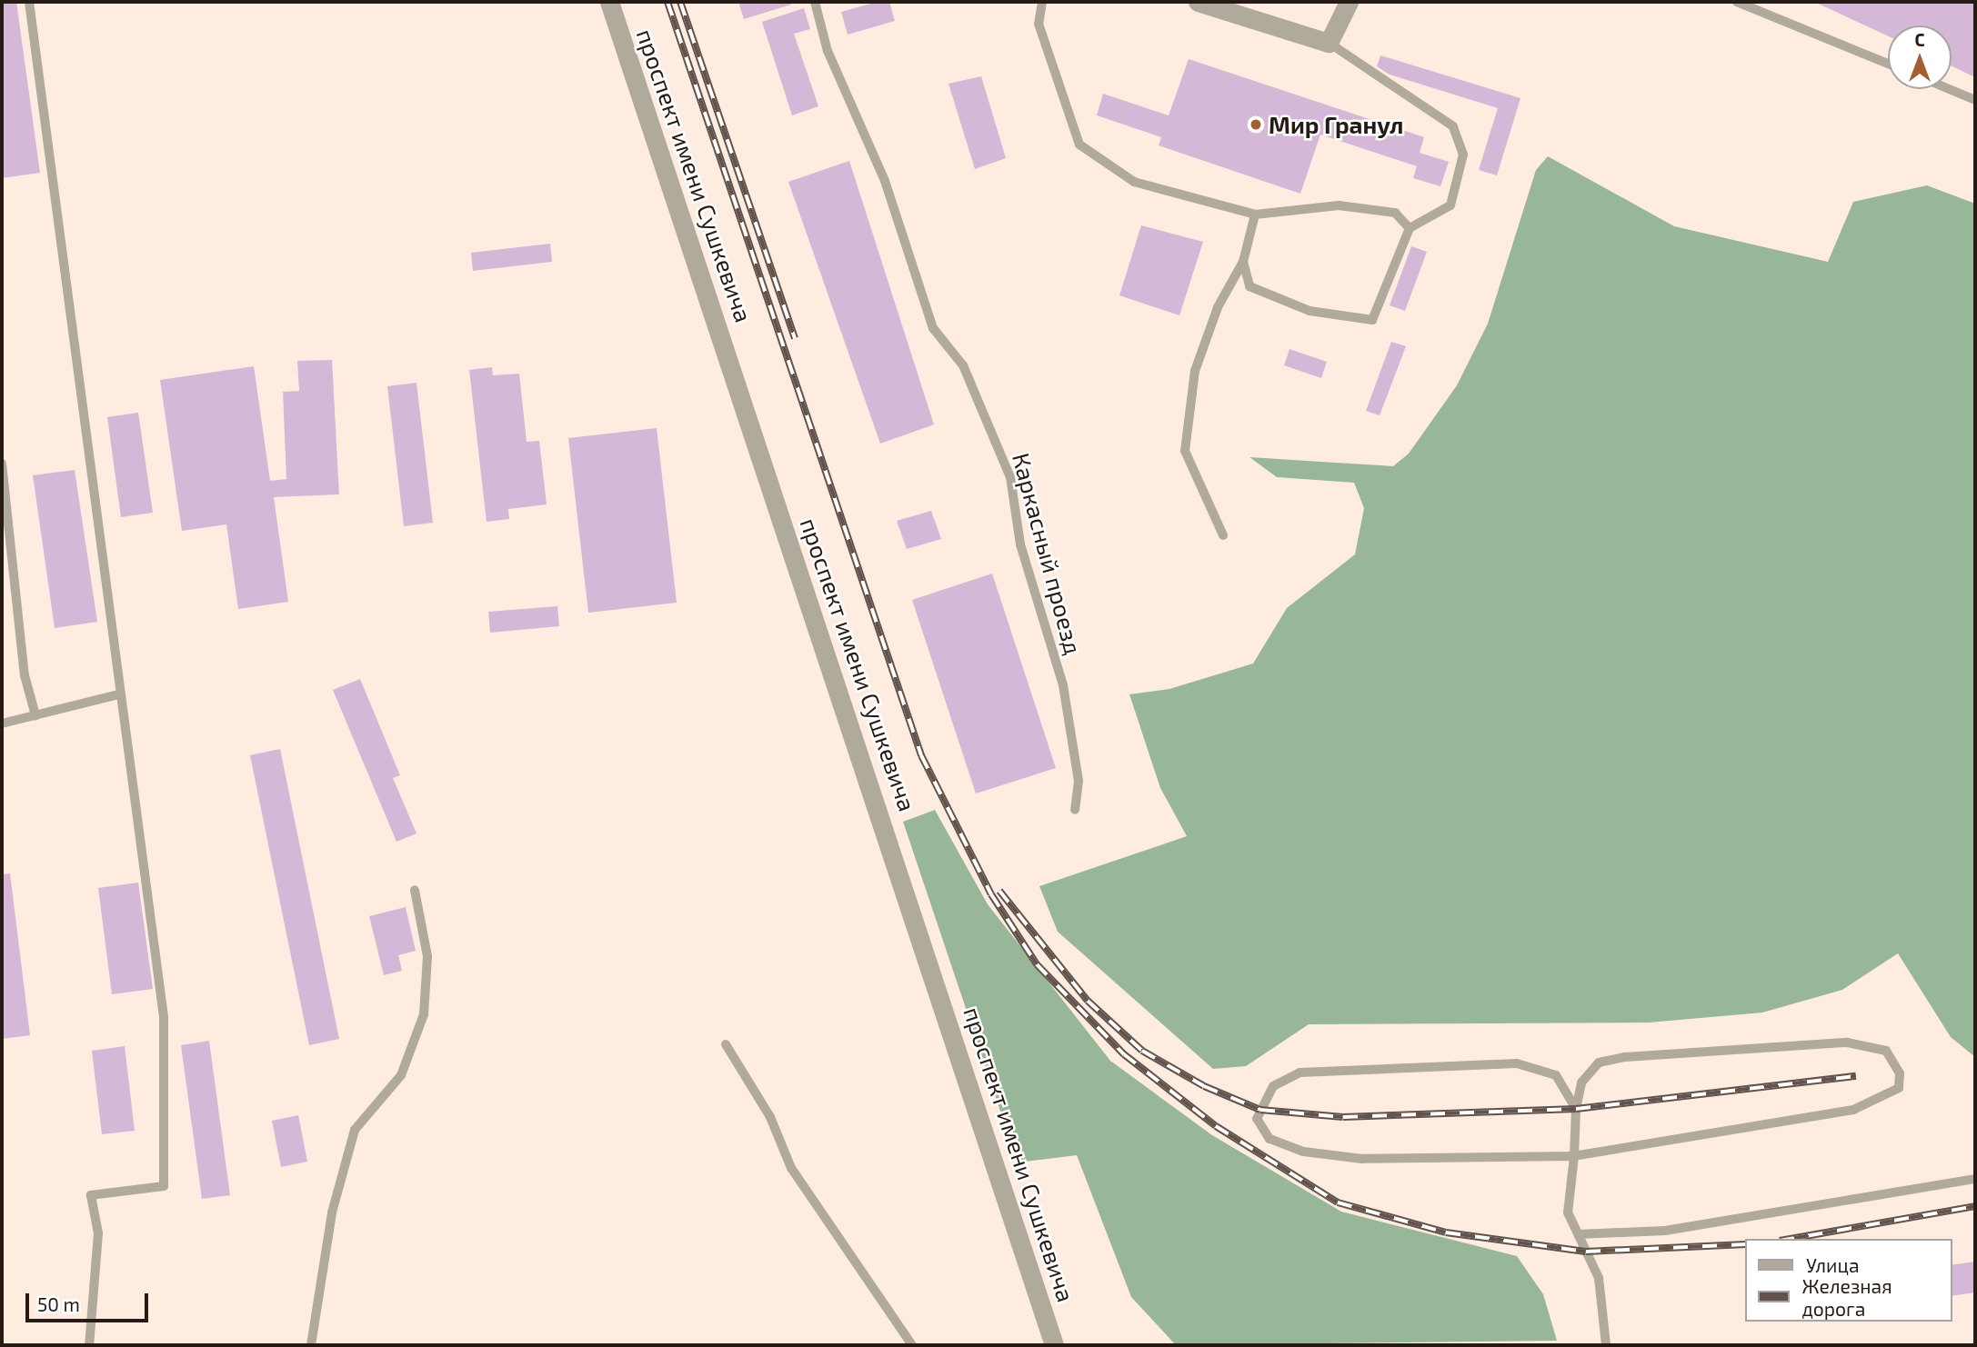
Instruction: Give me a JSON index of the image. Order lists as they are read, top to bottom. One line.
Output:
{"streets":{"street":["проспект имени Сушкевича"],"lane":["Каркасный проезд"]},"places":["Мир Гранул"],"legend":["Улица","Железная дорога"],"scale_bar":"50 m","north":"top"}
